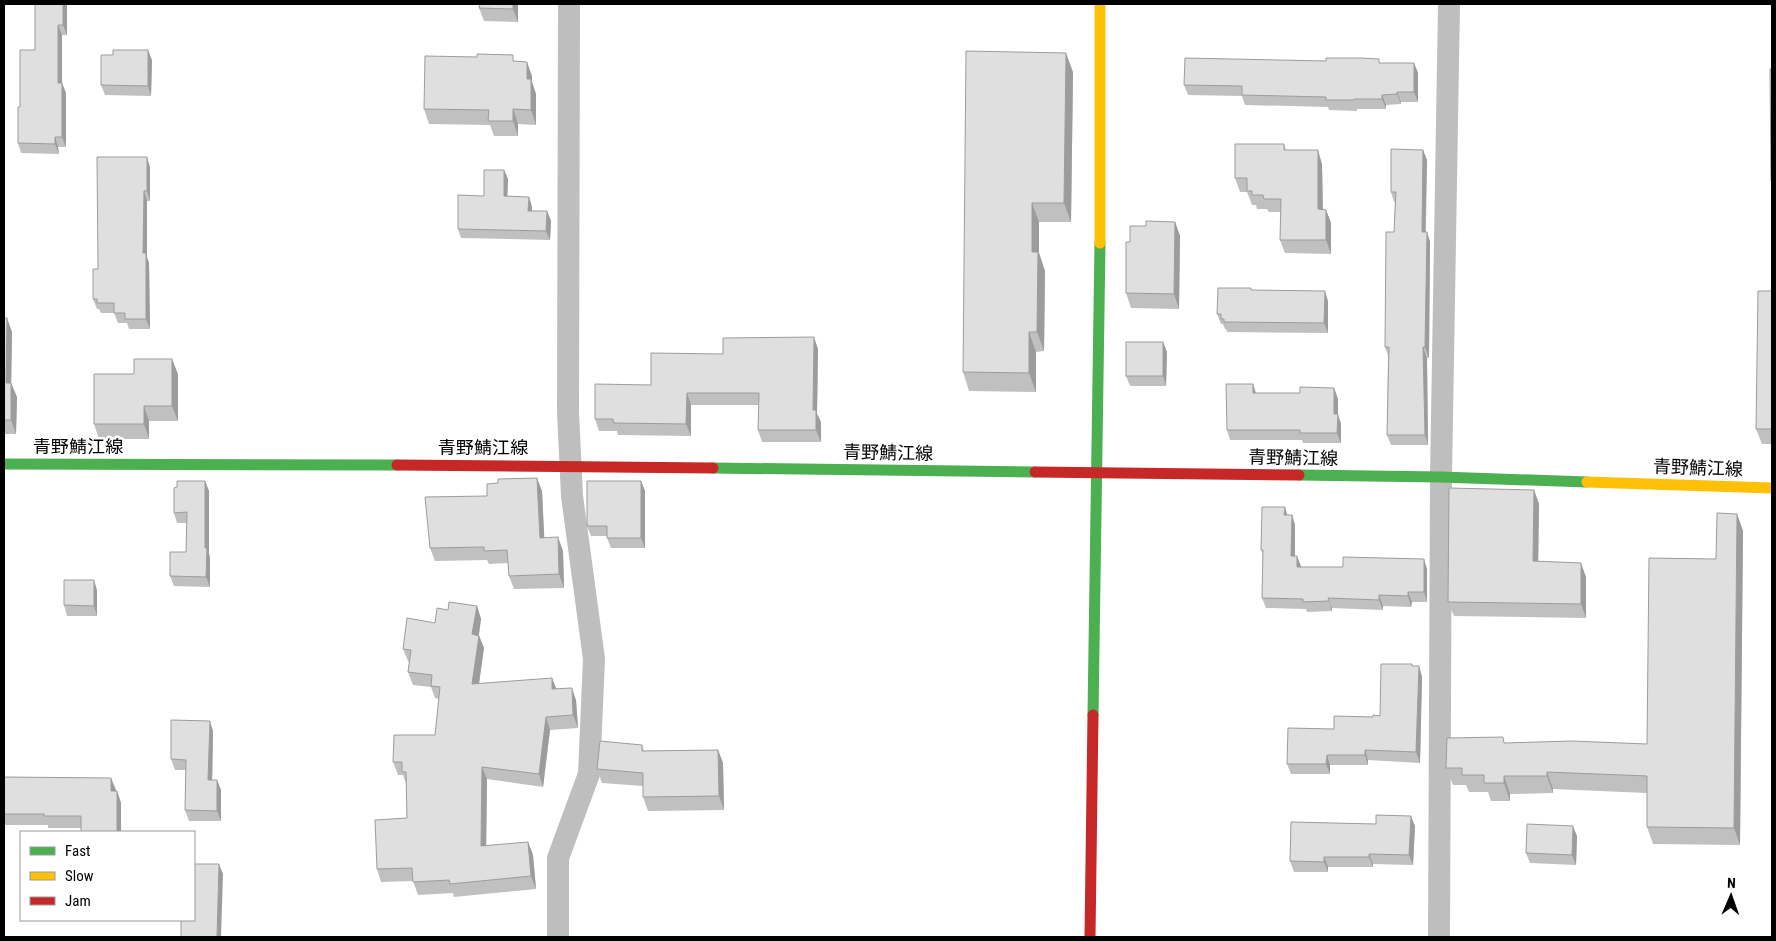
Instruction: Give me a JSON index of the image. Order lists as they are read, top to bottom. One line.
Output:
{"streets":{"main road":["青野鯖江線"]},"legend":["Fast","Slow","Jam"],"north":"top"}
